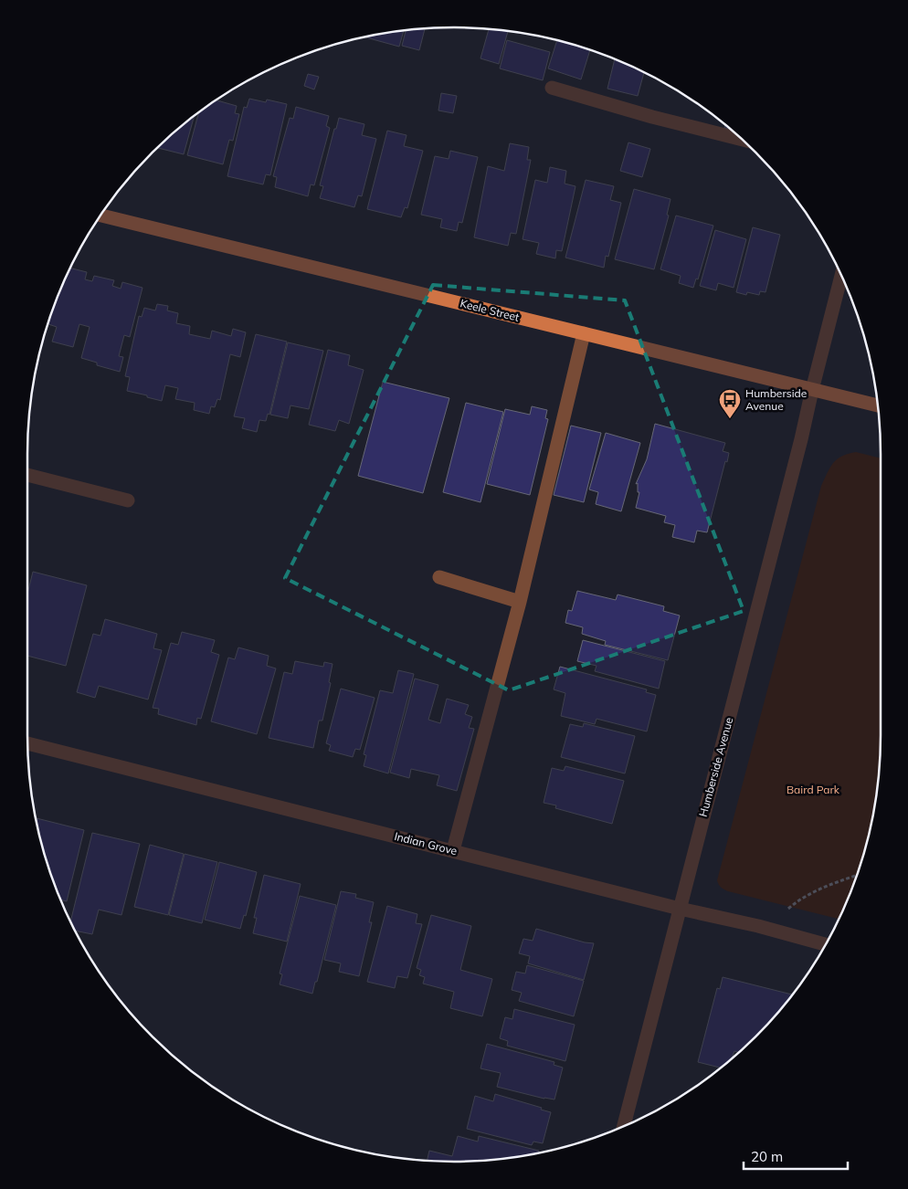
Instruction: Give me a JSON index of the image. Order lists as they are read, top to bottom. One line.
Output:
{"streets":{"main road":["Keele Street"],"street":["Humberside Avenue","Indian Grove"]},"crossings":[["Keele Street","Humberside Avenue"],["Humberside Avenue","Indian Grove"]],"parks":["Baird Park"],"places":{"bus stop":["Humberside Avenue"]},"scale_bar":"20 m"}
